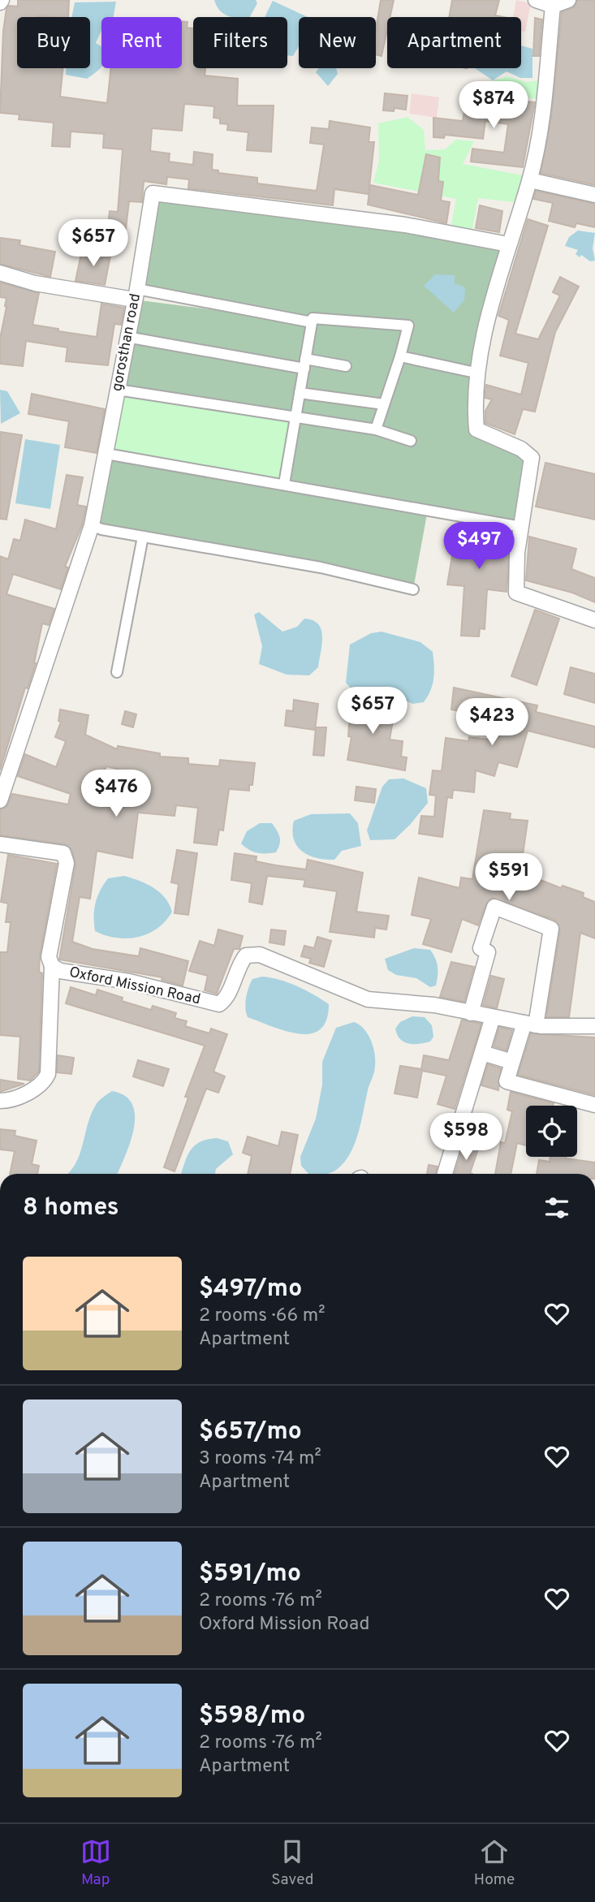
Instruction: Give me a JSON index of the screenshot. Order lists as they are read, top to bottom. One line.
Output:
{"streets":{"street":["gorosthan road","Oxford Mission Road"]},"page":{"chip":["Buy","Rent","Filters","New","Apartment"],"price":["$874","$657","$497","$657","$423","$476","$591","$598"],"heading":"8 homes","list":[{"name":"$497/mo","note":"2 rooms · 66 m² · Apartment"},{"name":"$657/mo","note":"3 rooms · 74 m² · Apartment"},{"name":"$591/mo","note":"2 rooms · 76 m² · Oxford Mission Road"},{"name":"$598/mo","note":"2 rooms · 76 m² · Apartment"}],"tabs":["Map","Saved","Home"]}}
